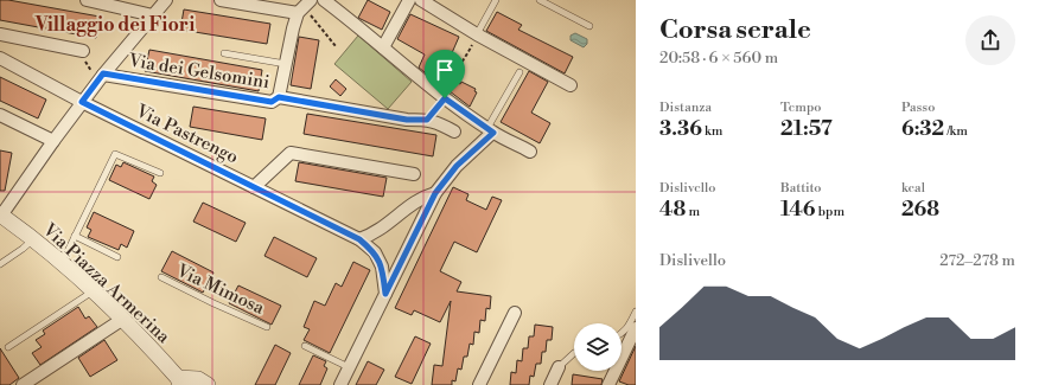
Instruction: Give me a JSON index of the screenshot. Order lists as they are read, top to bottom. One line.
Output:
{"streets":{"street":["Via dei Gelsomini","Via Pastrengo","Via Piazza Armerina"],"lane":["Via Mimosa"]},"districts":["Villaggio dei Fiori"],"page":{"heading":["Corsa serale","20:58 · 6 × 560 m"],"stats":[["Distanza","3.36 km"],["Tempo","21:57"],["Passo","6:32 /km"],["Dislivello","48 m"],["Battito","146 bpm"],["kcal","268"]],"chart":["Dislivello","272–278 m"]}}
